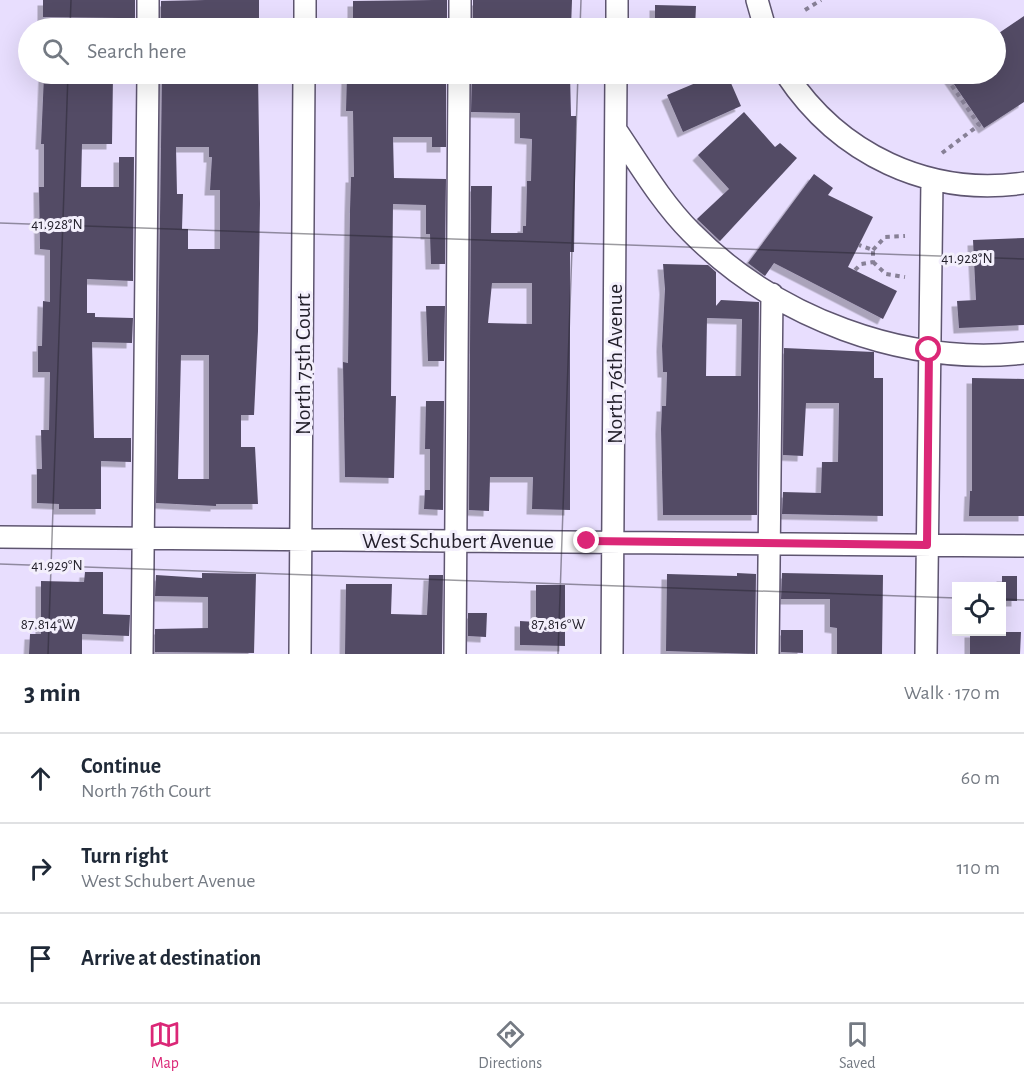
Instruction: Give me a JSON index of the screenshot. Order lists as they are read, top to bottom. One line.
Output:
{"streets":{"street":["North 75th Court","North 76th Avenue","West Schubert Avenue"]},"crossings":[["North 75th Court","West Schubert Avenue"],["North 76th Avenue","West Schubert Avenue"]],"page":{"search":"Search here","heading":["3 min","Walk · 170 m"],"list":[["Continue","North 76th Court","60 m"],["Turn right","West Schubert Avenue","110 m"],"Arrive at destination"],"nav":["Map","Directions","Saved"]},"coordinates":["41.928°N","41.929°N","87.814°W","87.816°W"]}
